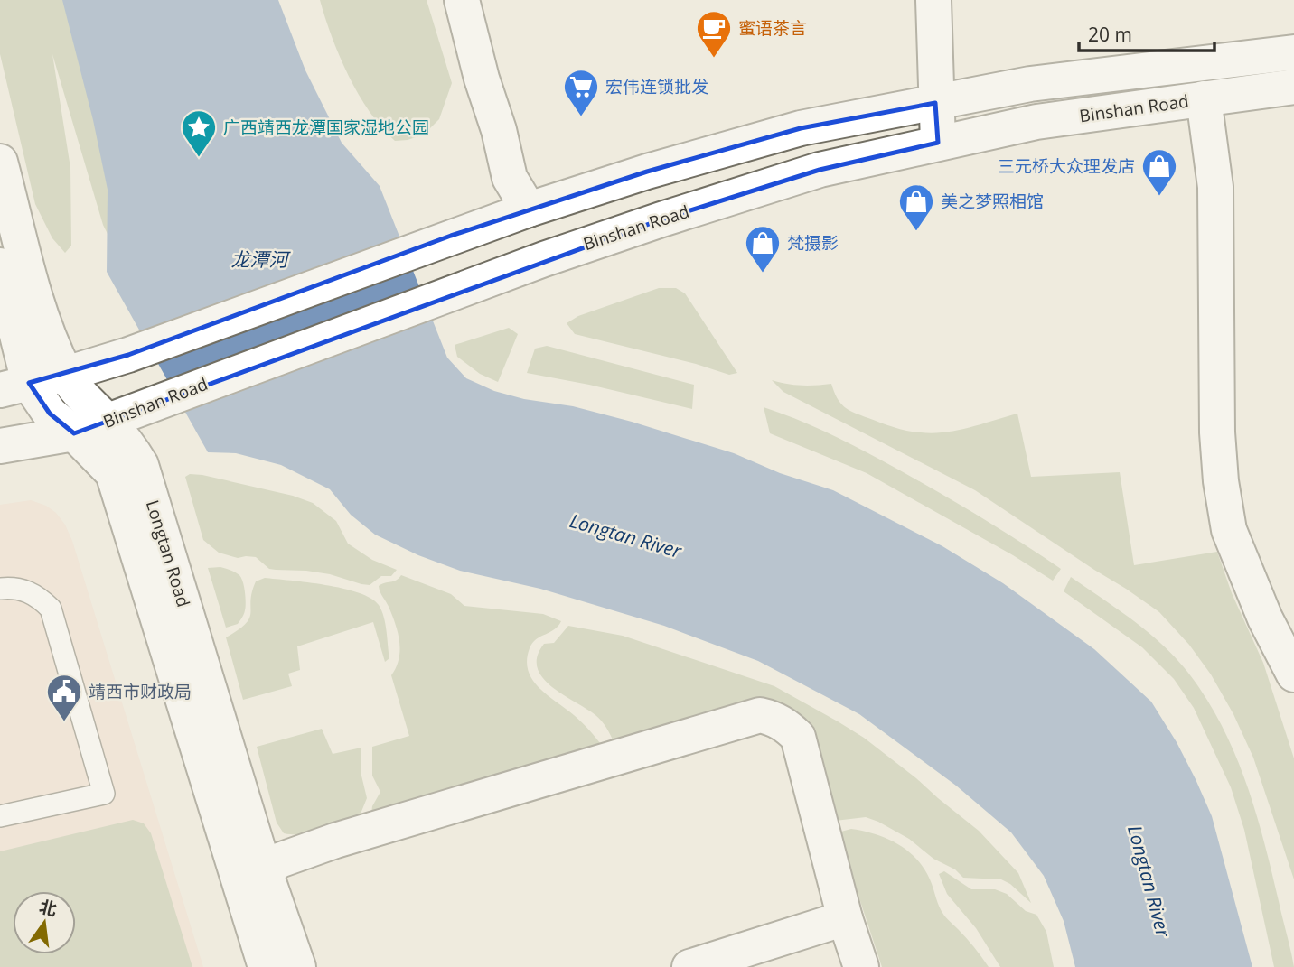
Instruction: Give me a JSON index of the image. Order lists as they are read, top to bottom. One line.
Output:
{"streets":{"main road":["Binshan Road","Longtan Road"]},"crossings":[["Binshan Road","Longtan Road"]],"water":["龙潭河","Longtan River"],"places":{"cafe":["蜜语茶言"],"supermarket":["宏伟连锁批发"],"place":["广西靖西龙潭国家湿地公园"],"shop":["三元桥大众理发店","美之梦照相馆","梵摄影"],"public building":["靖西市财政局"]},"scale_bar":"20 m","north":"top"}
